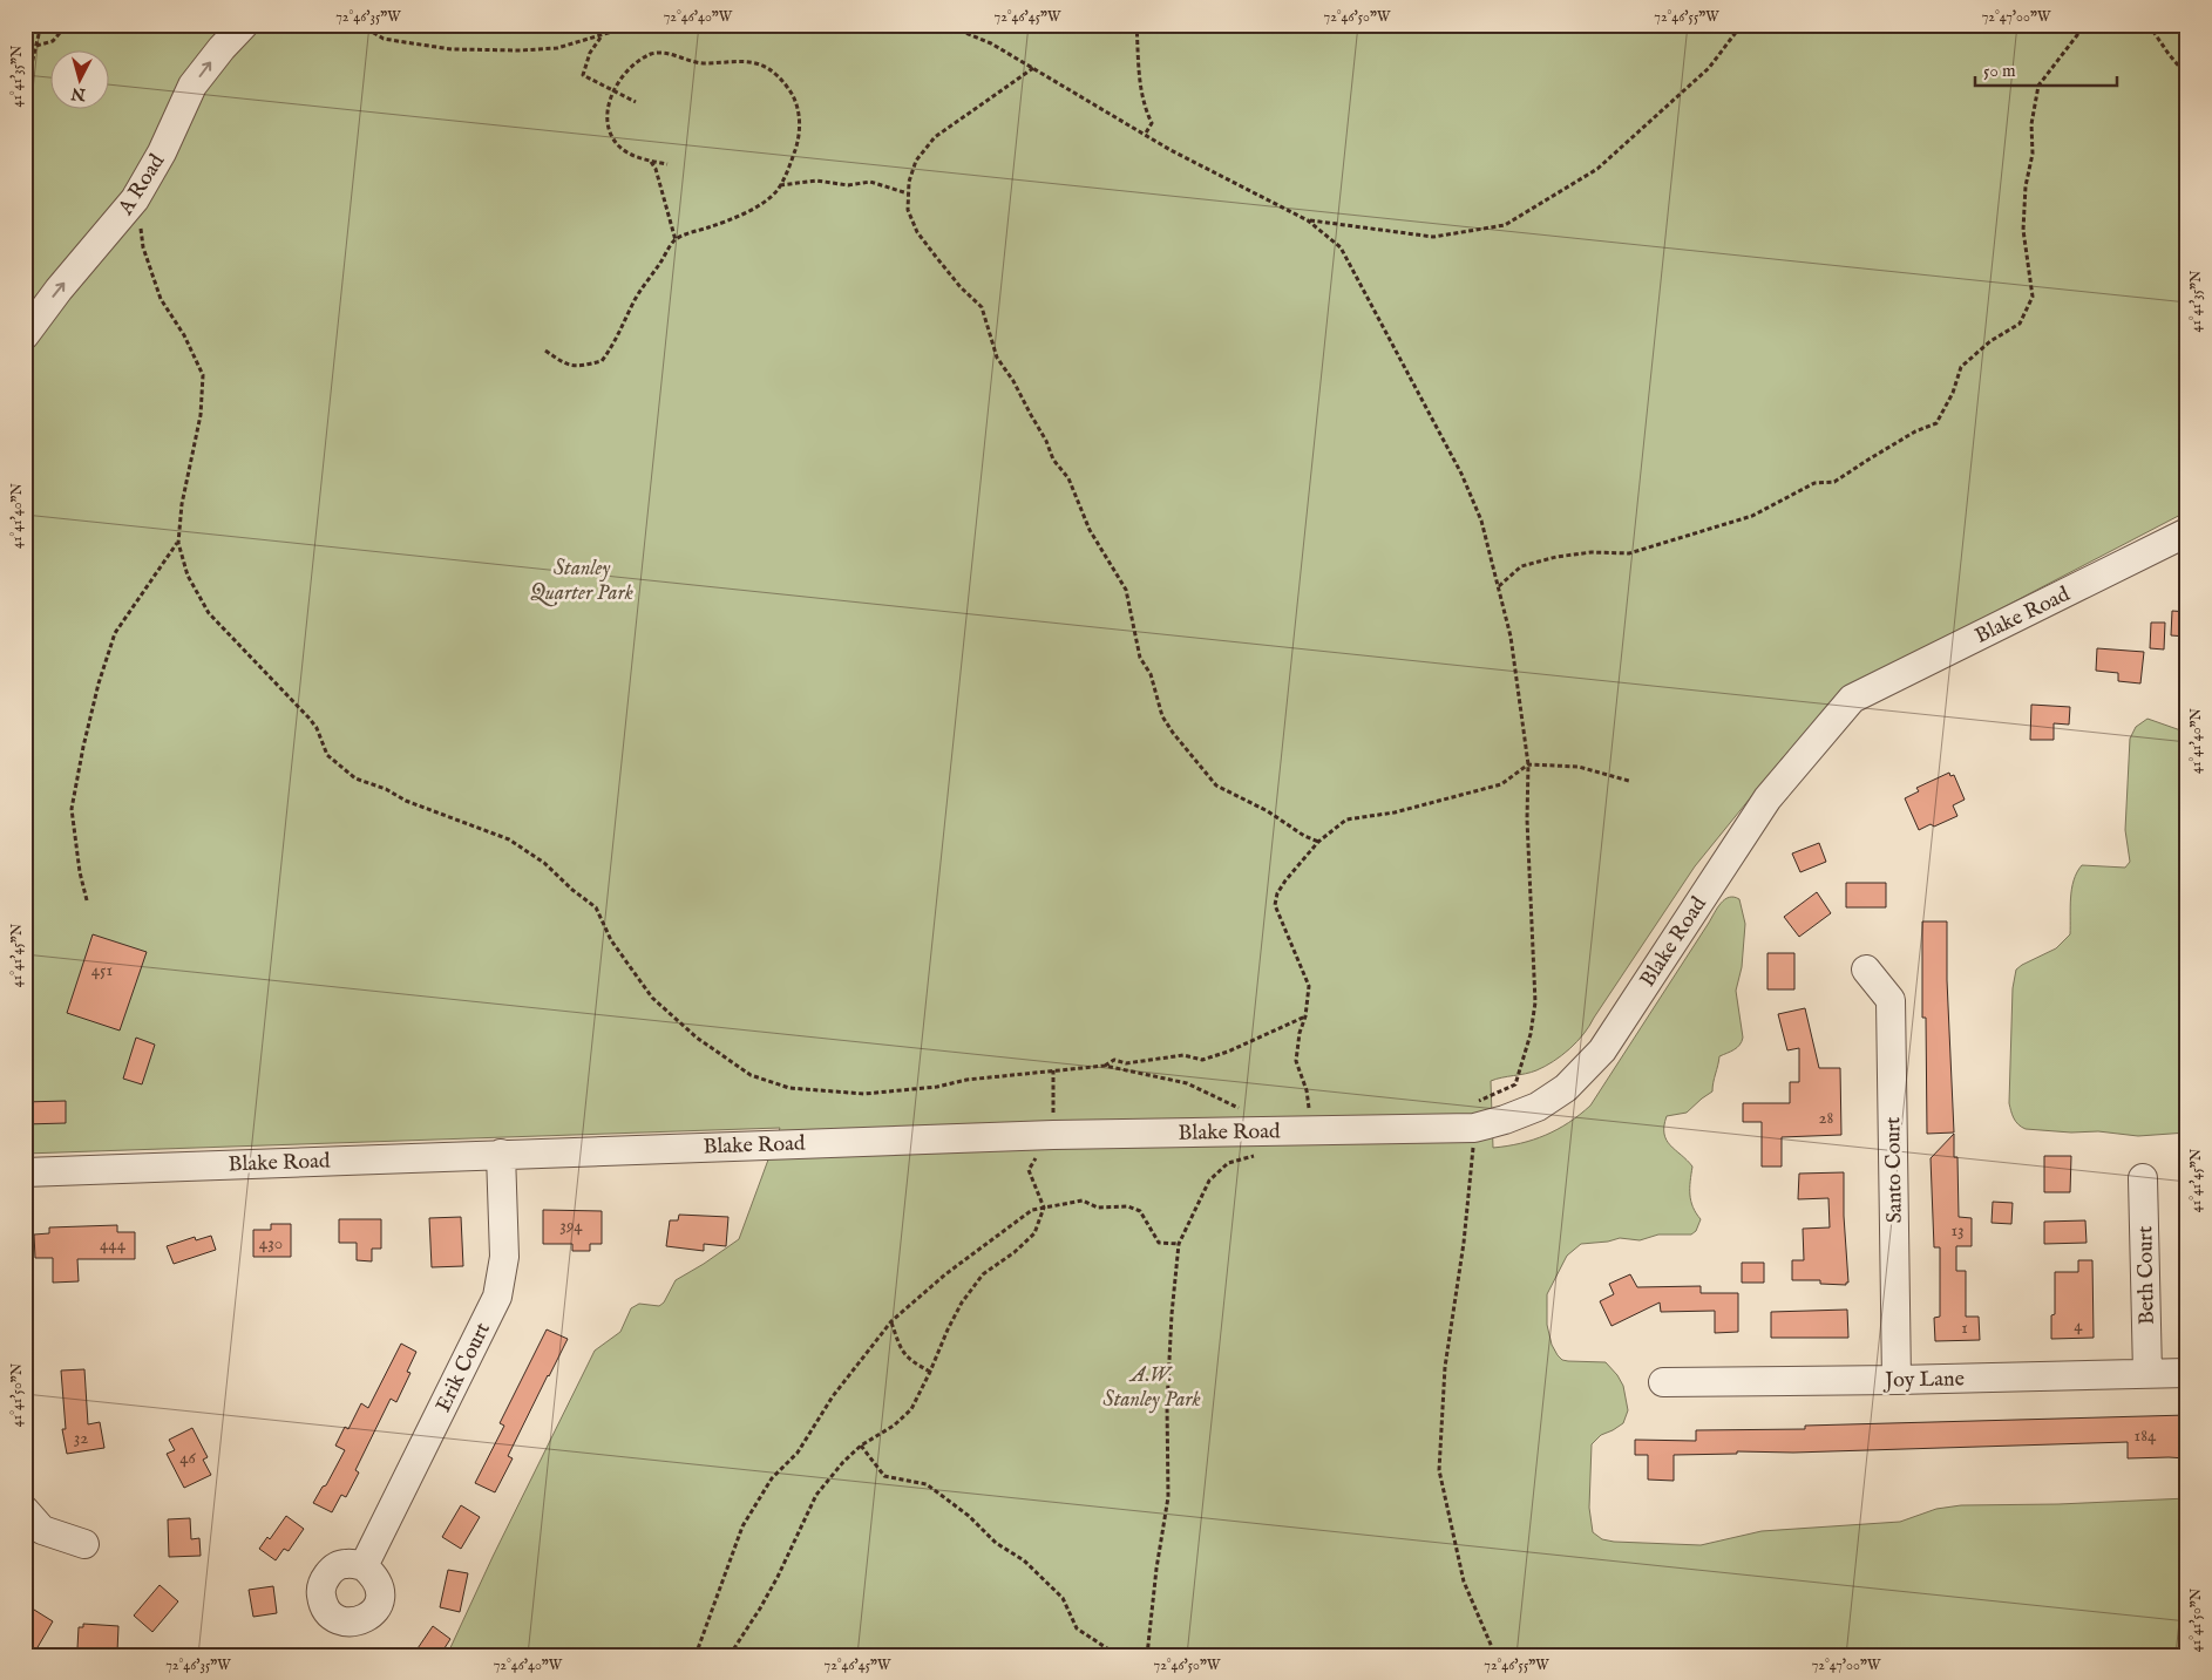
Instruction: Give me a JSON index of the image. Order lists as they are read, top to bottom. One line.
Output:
{"streets":{"street":["A Road","Blake Road","Santo Court","Beth Court","Erik Court","Joy Lane"]},"crossings":[["Blake Road","Erik Court"],["Santo Court","Joy Lane"],["Beth Court","Joy Lane"]],"one_way":["A Road"],"parks":["Stanley Quarter Park","A.W. Stanley Park"],"house_numbers":["451","28","394","13","430","444","4","1","184","32","46"],"scale_bar":"50 m","north":"bottom","coordinates":["72°46'35\"W","72°46'40\"W","72°46'45\"W","72°46'50\"W","72°46'55\"W","72°47'00\"W","41°41'35\"N","41°41'40\"N","41°41'45\"N","41°41'50\"N"]}
